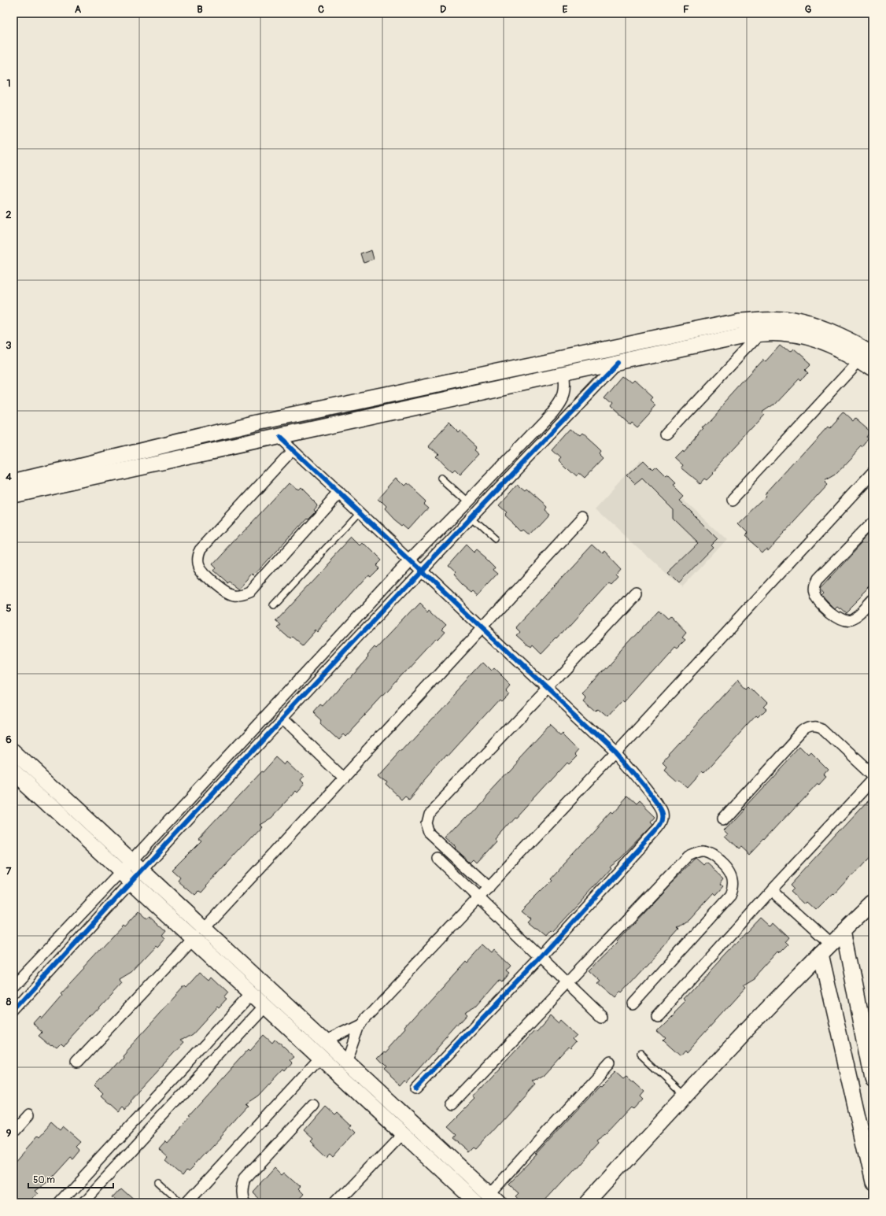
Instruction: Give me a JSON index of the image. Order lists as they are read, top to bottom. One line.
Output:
{"scale_bar":"50 m","grid":{"columns":["A","B","C","D","E","F","G"],"rows":["1","2","3","4","5","6","7","8","9"]}}
